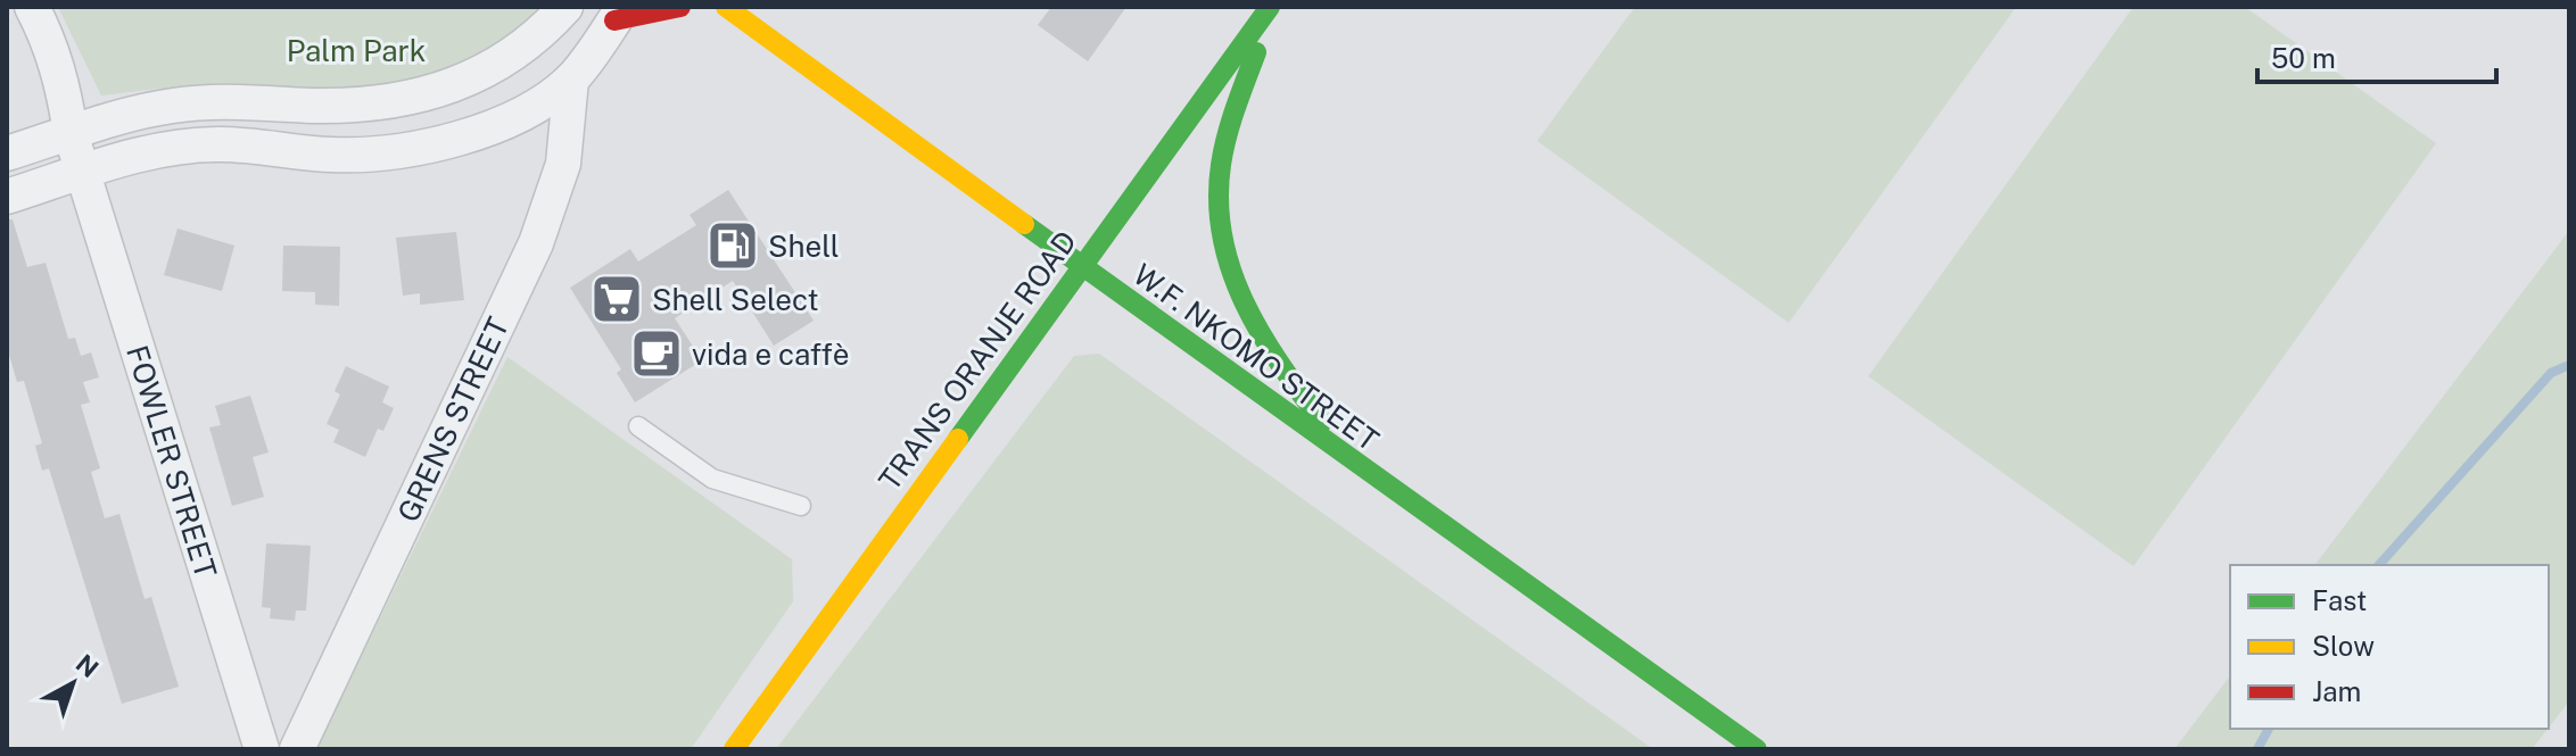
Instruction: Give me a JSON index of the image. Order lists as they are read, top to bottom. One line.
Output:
{"streets":{"main road":["W.F. NKOMO STREET","TRANS ORANJE ROAD"],"street":["GRENS STREET","FOWLER STREET"]},"crossings":[["W.F. NKOMO STREET","TRANS ORANJE ROAD"]],"parks":["Palm Park"],"places":{"fuel station":["Shell"],"supermarket":["Shell Select"],"cafe":["vida e caffè"]},"legend":["Fast","Slow","Jam"],"scale_bar":"50 m","north":"top right"}
